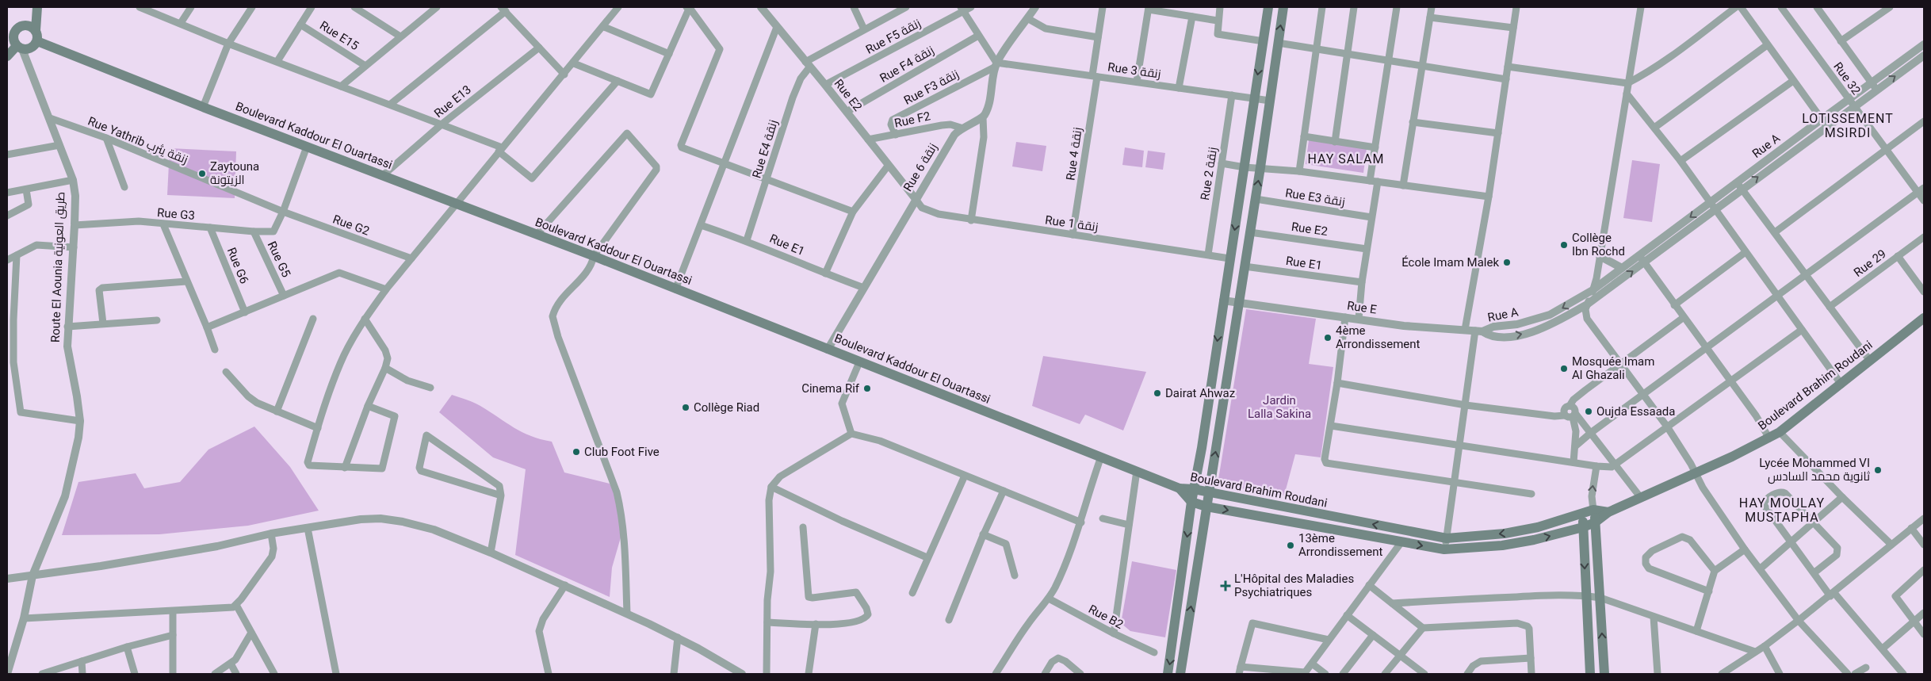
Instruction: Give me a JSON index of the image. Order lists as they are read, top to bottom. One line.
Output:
{"streets":{"main road":["Boulevard Kaddour El Ouartassi","Boulevard Brahim Roudani"],"street":["Rue E15","Rue F5 زنقة","Rue F4 زنقة","Rue 3 زنقة","Rue 32","Rue F3 زنقة","Rue E2","Rue E13","Rue F2","Rue Yathrib زنقة يثرب","Rue A","Rue E4 زنقة","Rue 4 زنقة","Rue 6 زنقة","Rue 2 زنقة","Rue E3 زنقة","Rue G3","Rue 1 زنقة","Rue G2","Rue E1","Rue G5","Rue 29","Rue G6","Route El Aounia طريق العونية","Rue E","Rue B2"]},"crossings":[["Rue F5 زنقة","Rue E2"],["Rue F4 زنقة","Rue E2"],["Rue 3 زنقة","Rue F3 زنقة"],["Rue 3 زنقة","Rue 4 زنقة"],["Rue 3 زنقة","Rue 2 زنقة"],["Rue 32","Rue A"],["Rue F3 زنقة","Rue F2"],["Rue E2","Rue F2"],["Rue E2","Rue E4 زنقة"],["Rue E2","Rue 6 زنقة"],["Rue E2","Rue 1 زنقة"],["Rue E13","Boulevard Kaddour El Ouartassi"],["Rue F2","Rue 6 زنقة"],["Boulevard Kaddour El Ouartassi","Rue 6 زنقة"],["Boulevard Kaddour El Ouartassi","Route El Aounia طريق العونية"],["Boulevard Kaddour El Ouartassi","Boulevard Brahim Roudani"],["Rue Yathrib زنقة يثرب","Rue G3"],["Rue Yathrib زنقة يثرب","Rue G2"],["Rue Yathrib زنقة يثرب","Route El Aounia طريق العونية"],["Rue A","Rue E"],["Rue E4 زنقة","Rue E1"],["Rue 4 زنقة","Rue 1 زنقة"],["Rue 6 زنقة","Rue 1 زنقة"],["Rue 6 زنقة","Rue E1"],["Rue 2 زنقة","Rue 1 زنقة"],["Rue G3","Rue G2"],["Rue G3","Rue G5"],["Rue G3","Rue G6"],["Rue G3","Route El Aounia طريق العونية"]],"districts":["LOTISSEMENT MSIRDI","HAY SALAM","HAY MOULAY MUSTAPHA"],"parks":["Jardin Lalla Sakina"],"places":{"other":["Zaytouna الزيتونة","Collège Ibn Rochd","École Imam Malek","4ème Arrondissement","Mosquée Imam Al Ghazali","Cinema Rif","Dairat Ahwaz","Collège Riad","Oujda Essaada","Club Foot Five","Lycée Mohammed VI ثانوية محمد السادس","13ème Arrondissement"],"health":["L'Hôpital des Maladies Psychiatriques"]}}
